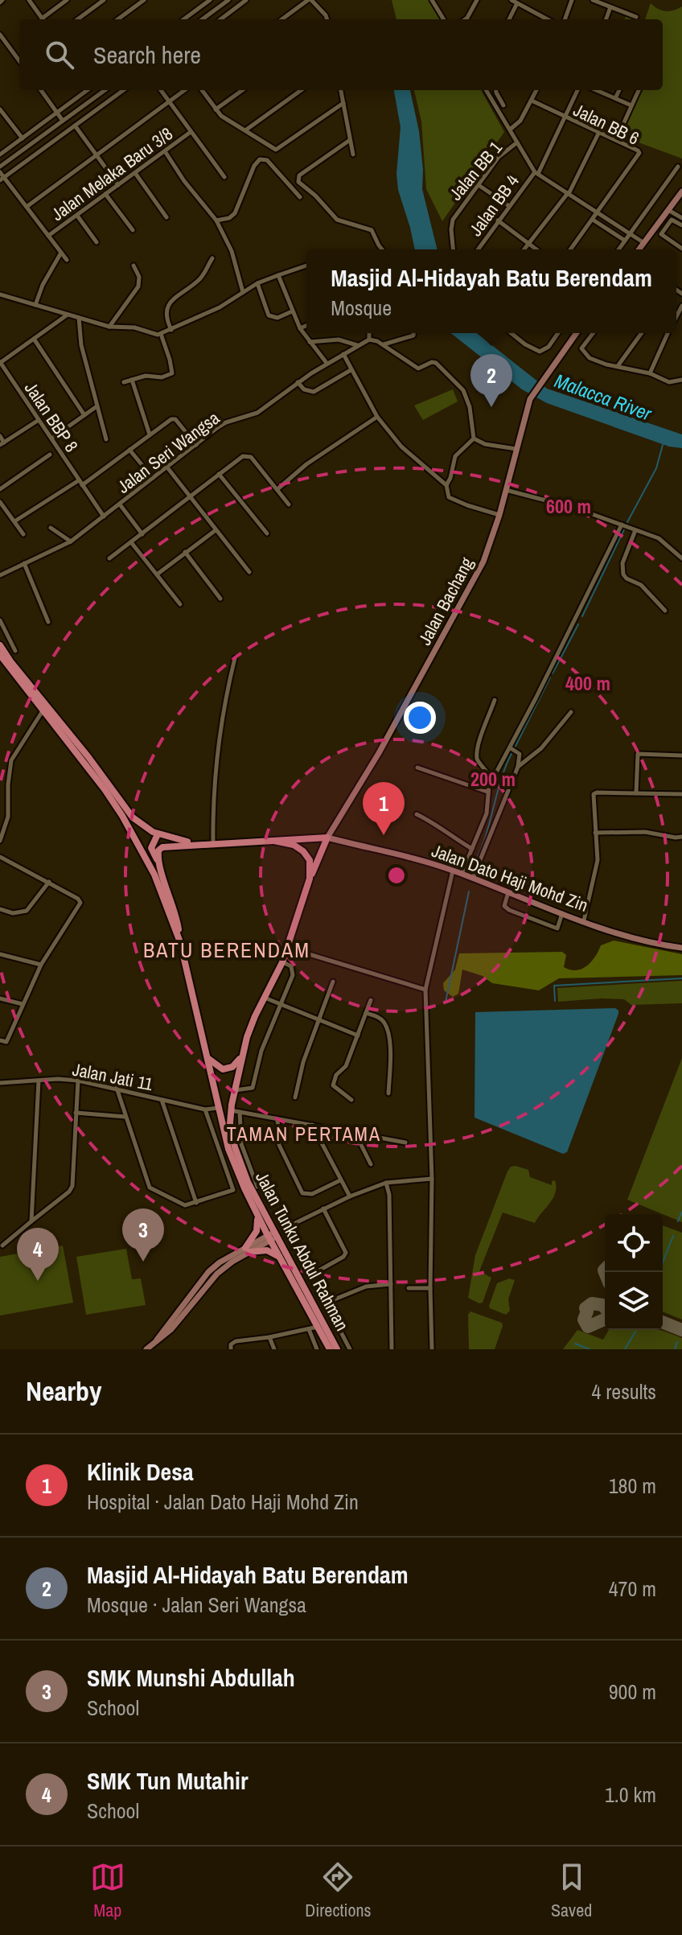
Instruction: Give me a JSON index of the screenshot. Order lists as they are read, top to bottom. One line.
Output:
{"streets":{"main road":["Jalan Bachang","Jalan Tunku Abdul Rahman"],"street":["Jalan BB 6","Jalan BB 1","Jalan Melaka Baru 3/8","Jalan BB 4","Jalan BBP 8","Jalan Seri Wangsa","Jalan Dato Haji Mohd Zin","Jalan Jati 11"]},"crossings":[["Jalan BB 6","Jalan BB 4"],["Jalan BBP 8","Jalan Seri Wangsa"],["Jalan Bachang","Jalan Dato Haji Mohd Zin"],["Jalan Bachang","Jalan Tunku Abdul Rahman"],["Jalan Jati 11","Jalan Tunku Abdul Rahman"]],"districts":["BATU BERENDAM","TAMAN PERTAMA"],"water":["Malacca River"],"page":{"search":"Search here","popup":["Masjid Al-Hidayah Batu Berendam","Mosque"],"pins":["2","1","3","4"],"heading":["Nearby","4 results"],"list":[{"mark":"1","name":"Klinik Desa","note":"Hospital · Jalan Dato Haji Mohd Zin","value":"180 m"},{"mark":"2","name":"Masjid Al-Hidayah Batu Berendam","note":"Mosque · Jalan Seri Wangsa","value":"470 m"},{"mark":"3","name":"SMK Munshi Abdullah","note":"School","value":"900 m"},{"mark":"4","name":"SMK Tun Mutahir","note":"School","value":"1.0 km"}],"nav":["Map","Directions","Saved"]},"rings":["600 m","400 m","200 m"]}
